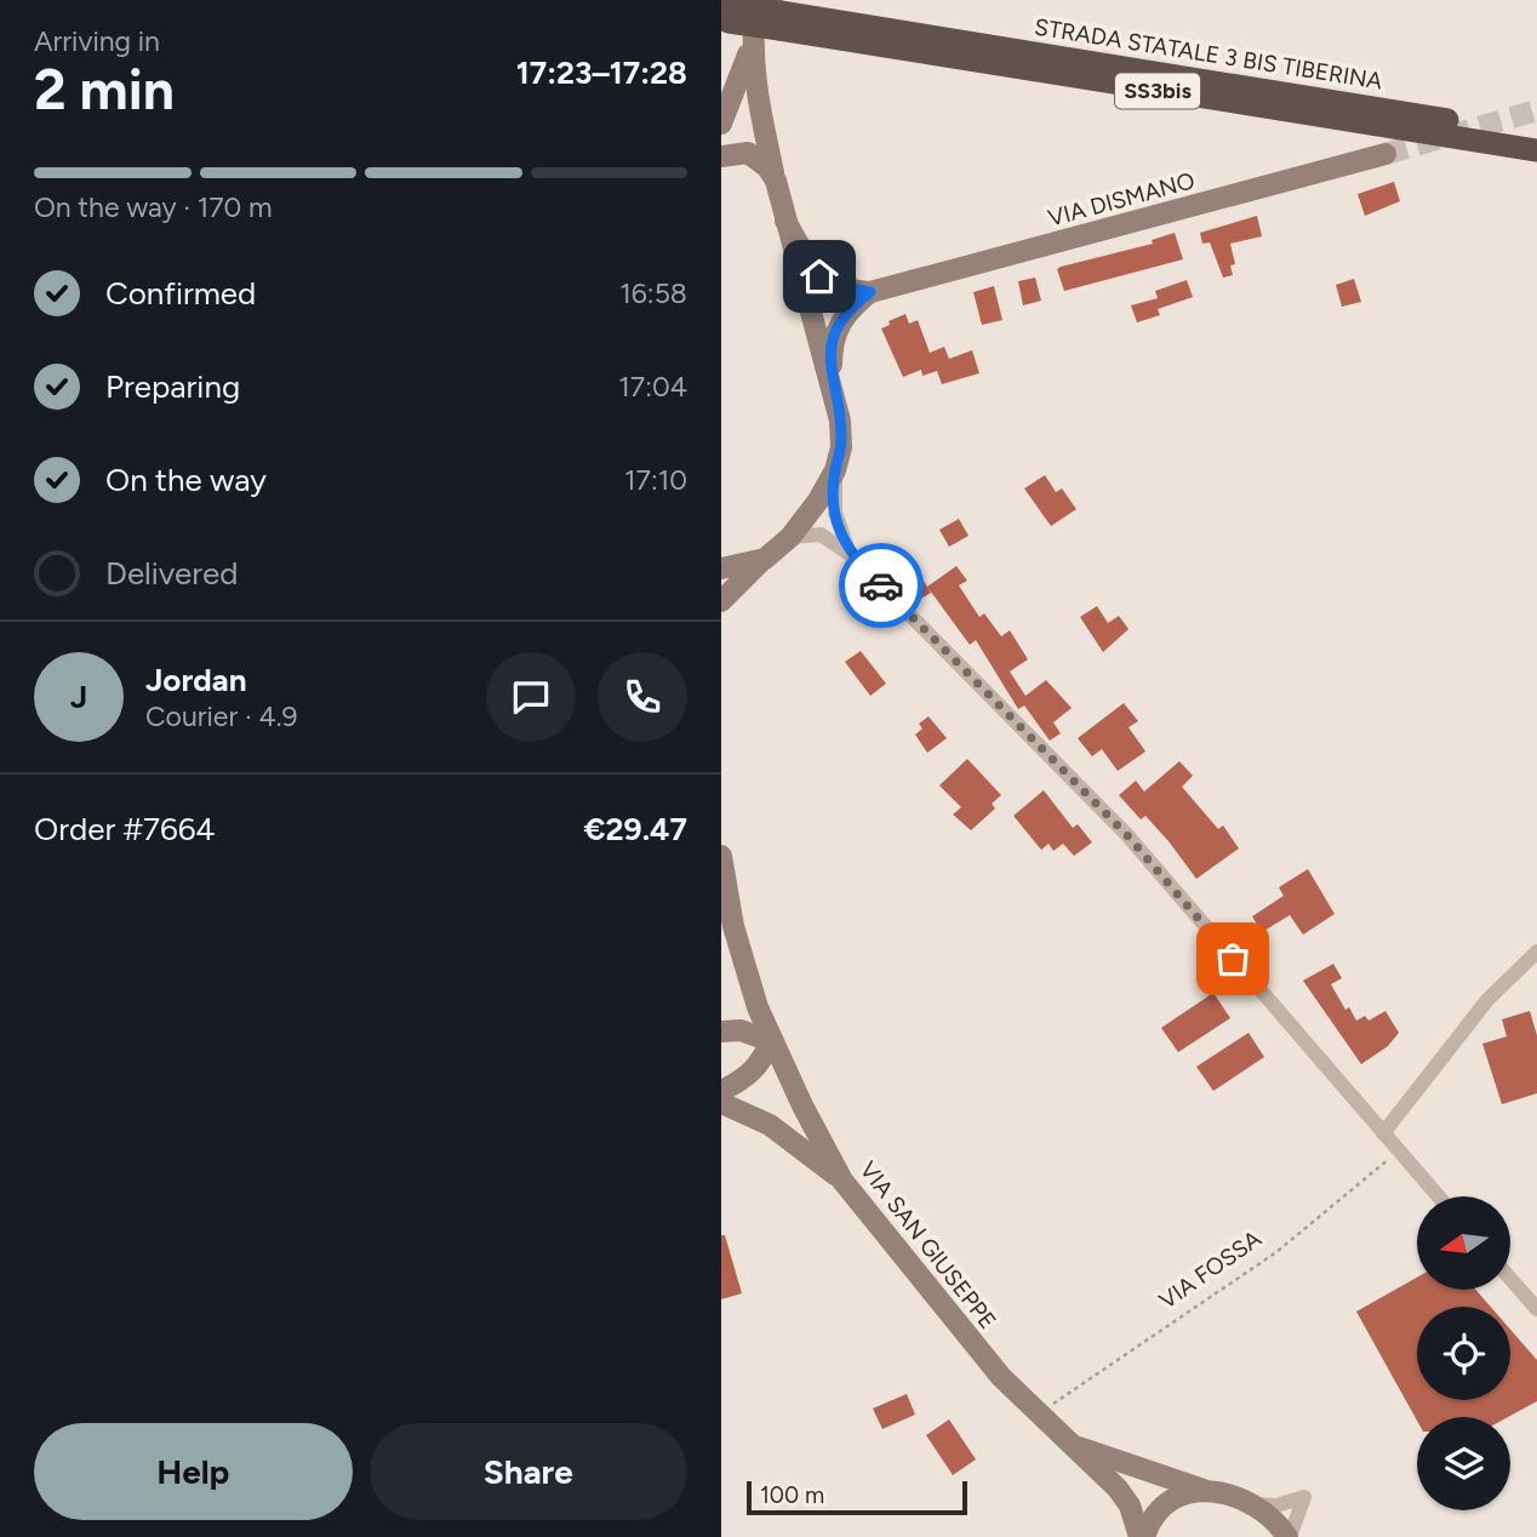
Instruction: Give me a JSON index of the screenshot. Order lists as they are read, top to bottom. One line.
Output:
{"streets":{"highway":["STRADA STATALE 3 BIS TIBERINA","SS3bis"],"main road":["VIA DISMANO","VIA SAN GIUSEPPE"],"path":["VIA FOSSA"]},"crossings":[["VIA SAN GIUSEPPE","VIA FOSSA"]],"scale_bar":"100 m","north":"left","page":{"heading":["2 min","Arriving in","17:23–17:28"],"panel":["Jordan","Courier · 4.9","Order #7664","€29.47"],"bar":"On the way · 170 m","list":[["Confirmed","16:58"],["Preparing","17:04"],["On the way","17:10"],"Delivered"],"round":"J","buttons":["Help","Share"],"scale":"100 m"}}
